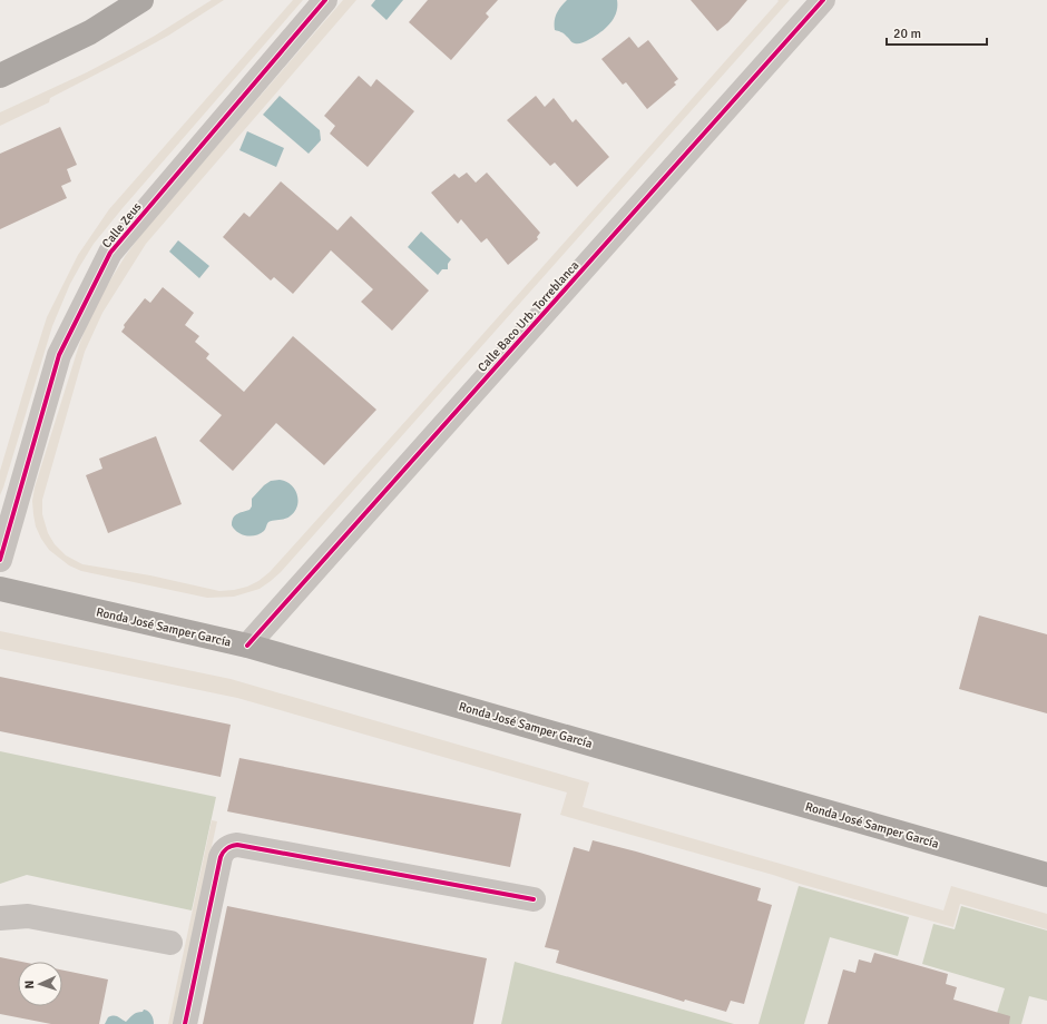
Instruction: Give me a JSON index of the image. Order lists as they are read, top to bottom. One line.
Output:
{"streets":{"main road":["Ronda José Samper García"],"street":["Calle Zeus","Calle Baco Urb. Torreblanca"]},"crossings":[["Calle Baco Urb. Torreblanca","Ronda José Samper García"]],"scale_bar":"20 m","north":"left"}
